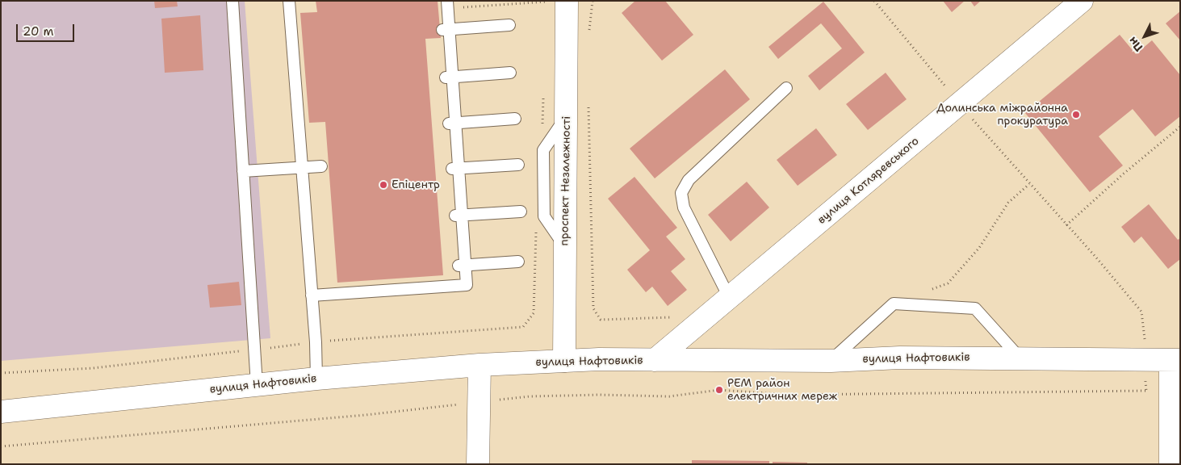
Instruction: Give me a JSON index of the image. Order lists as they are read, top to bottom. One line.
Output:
{"streets":{"street":["проспект Незалежності","вулиця Котляревського","вулиця Нафтовиків"]},"crossings":[["проспект Незалежності","вулиця Нафтовиків"],["вулиця Котляревського","вулиця Нафтовиків"]],"places":["Долинська міжрайонна прокуратура","Епіцентр","РЕМ район електричних мереж"],"scale_bar":"20 m","north":"bottom left"}
